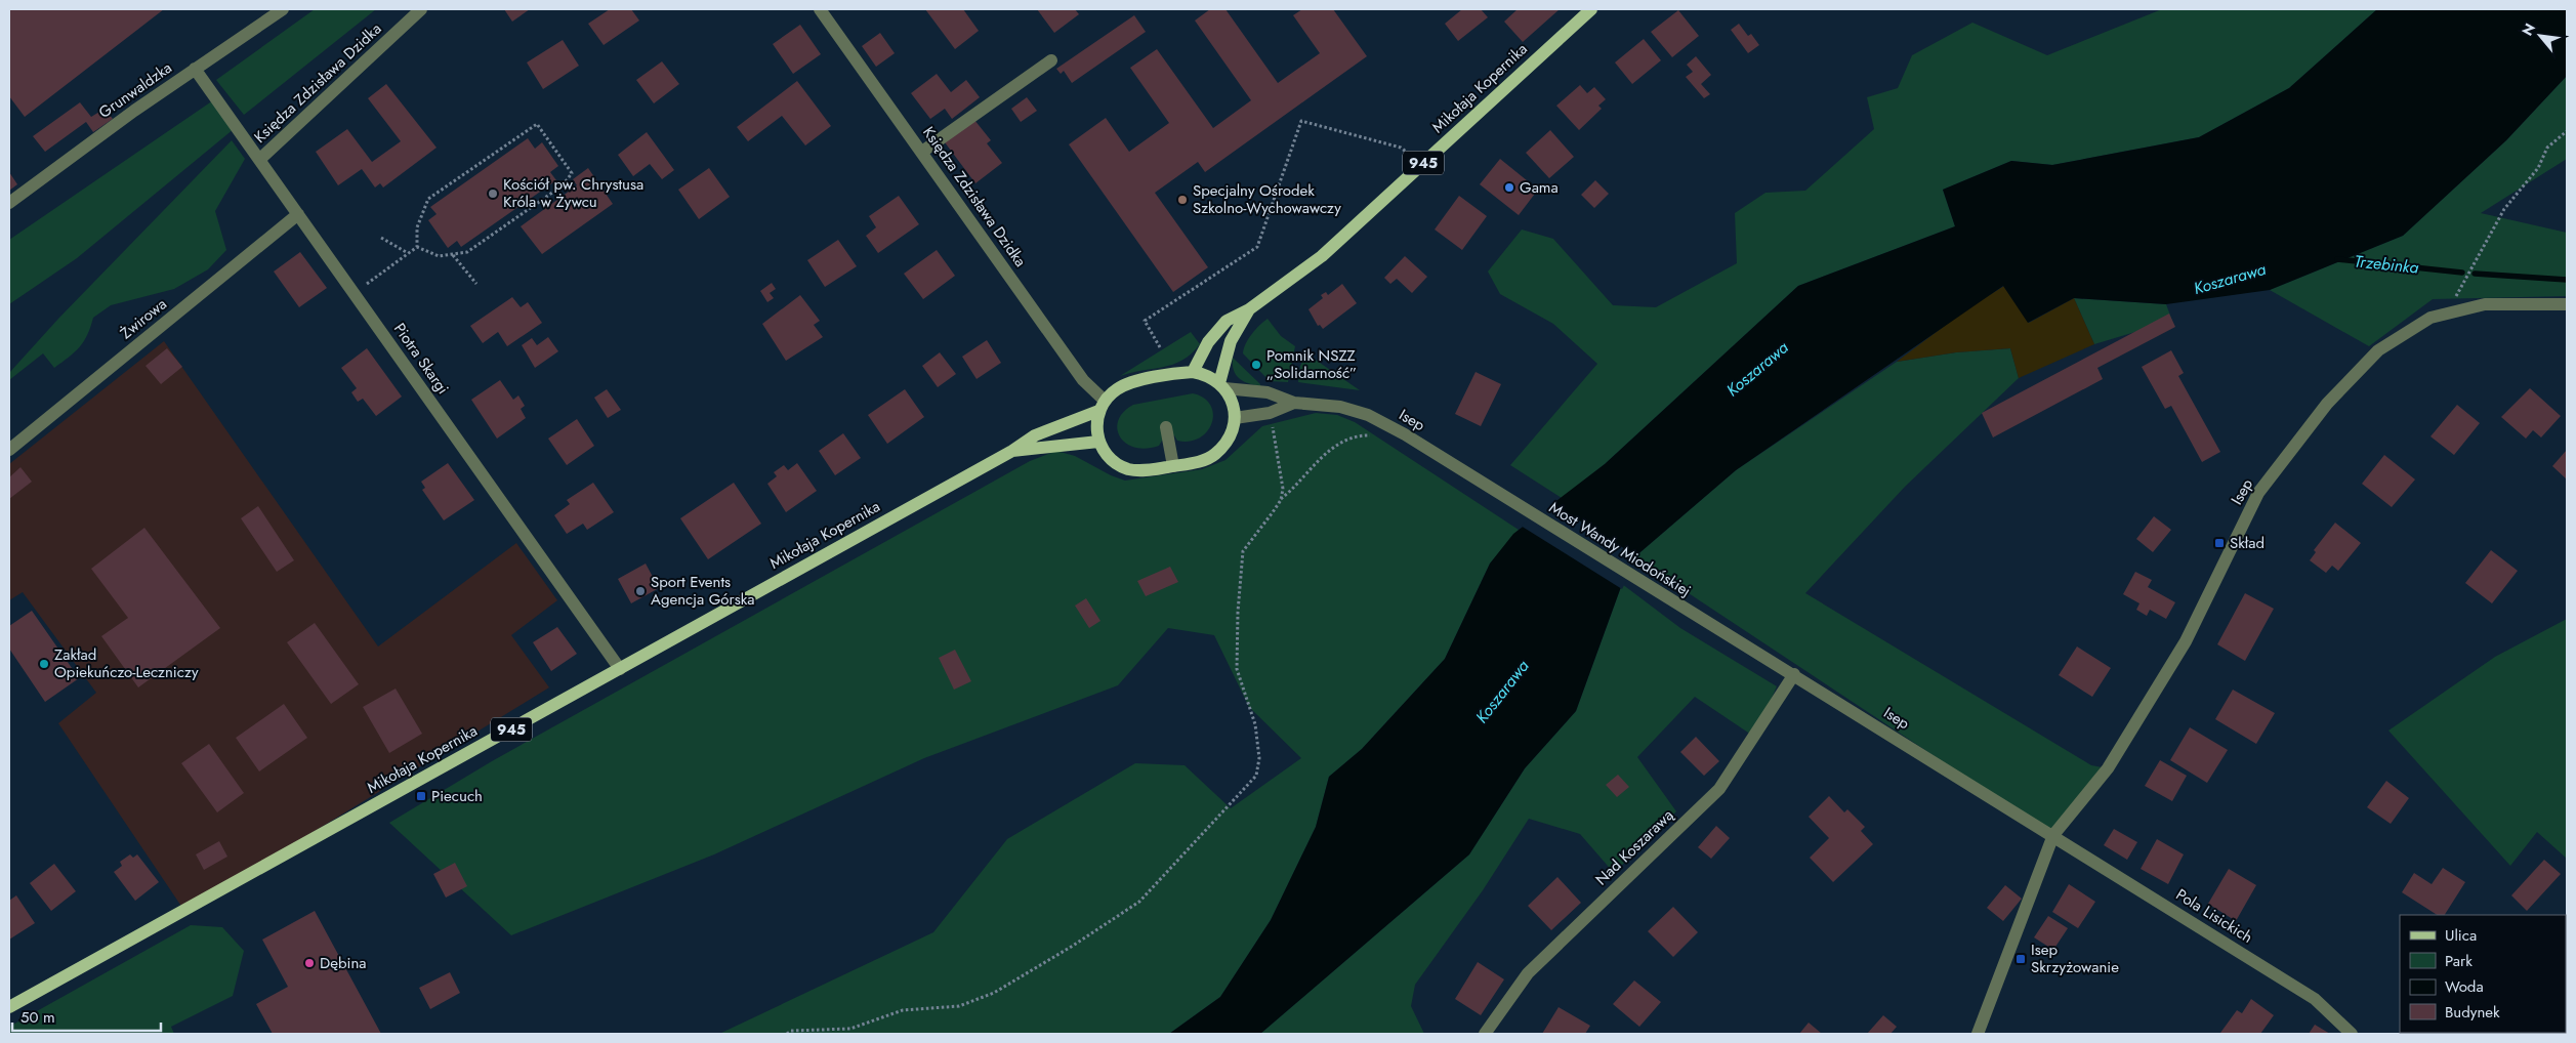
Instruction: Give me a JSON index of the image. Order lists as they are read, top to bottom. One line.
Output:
{"streets":{"main road":["Mikołaja Kopernika","945"],"street":["Księdza Zdzisława Dzidka","Grunwaldzka","Żwirowa","Piotra Skargi","Isep","Most Wandy Miodońskiej","Nad Koszarawą","Pola Lisickich"]},"crossings":[["Księdza Zdzisława Dzidka","Mikołaja Kopernika"],["Księdza Zdzisława Dzidka","945"],["Księdza Zdzisława Dzidka","Piotra Skargi"],["Księdza Zdzisława Dzidka","Isep"],["Mikołaja Kopernika","945"],["Mikołaja Kopernika","Piotra Skargi"],["Mikołaja Kopernika","Isep"],["Grunwaldzka","Piotra Skargi"],["945","Isep"],["Żwirowa","Piotra Skargi"],["Isep","Most Wandy Miodońskiej"],["Isep","Nad Koszarawą"],["Isep","Pola Lisickich"]],"water":["Trzebinka","Koszarawa"],"places":{"other":["Gama","Kościół pw. Chrystusa Króla w Żywcu","Specjalny Ośrodek Szkolno-Wychowawczy","Pomnik NSZZ „Solidarność”","Sport Events Agencja Górska","Zakład Opiekuńczo-Leczniczy","Dębina"],"transit":["Skład","Piecuch","Isep Skrzyżowanie"]},"legend":["Ulica","Park","Woda","Budynek"],"scale_bar":"50 m","north":"top left"}
